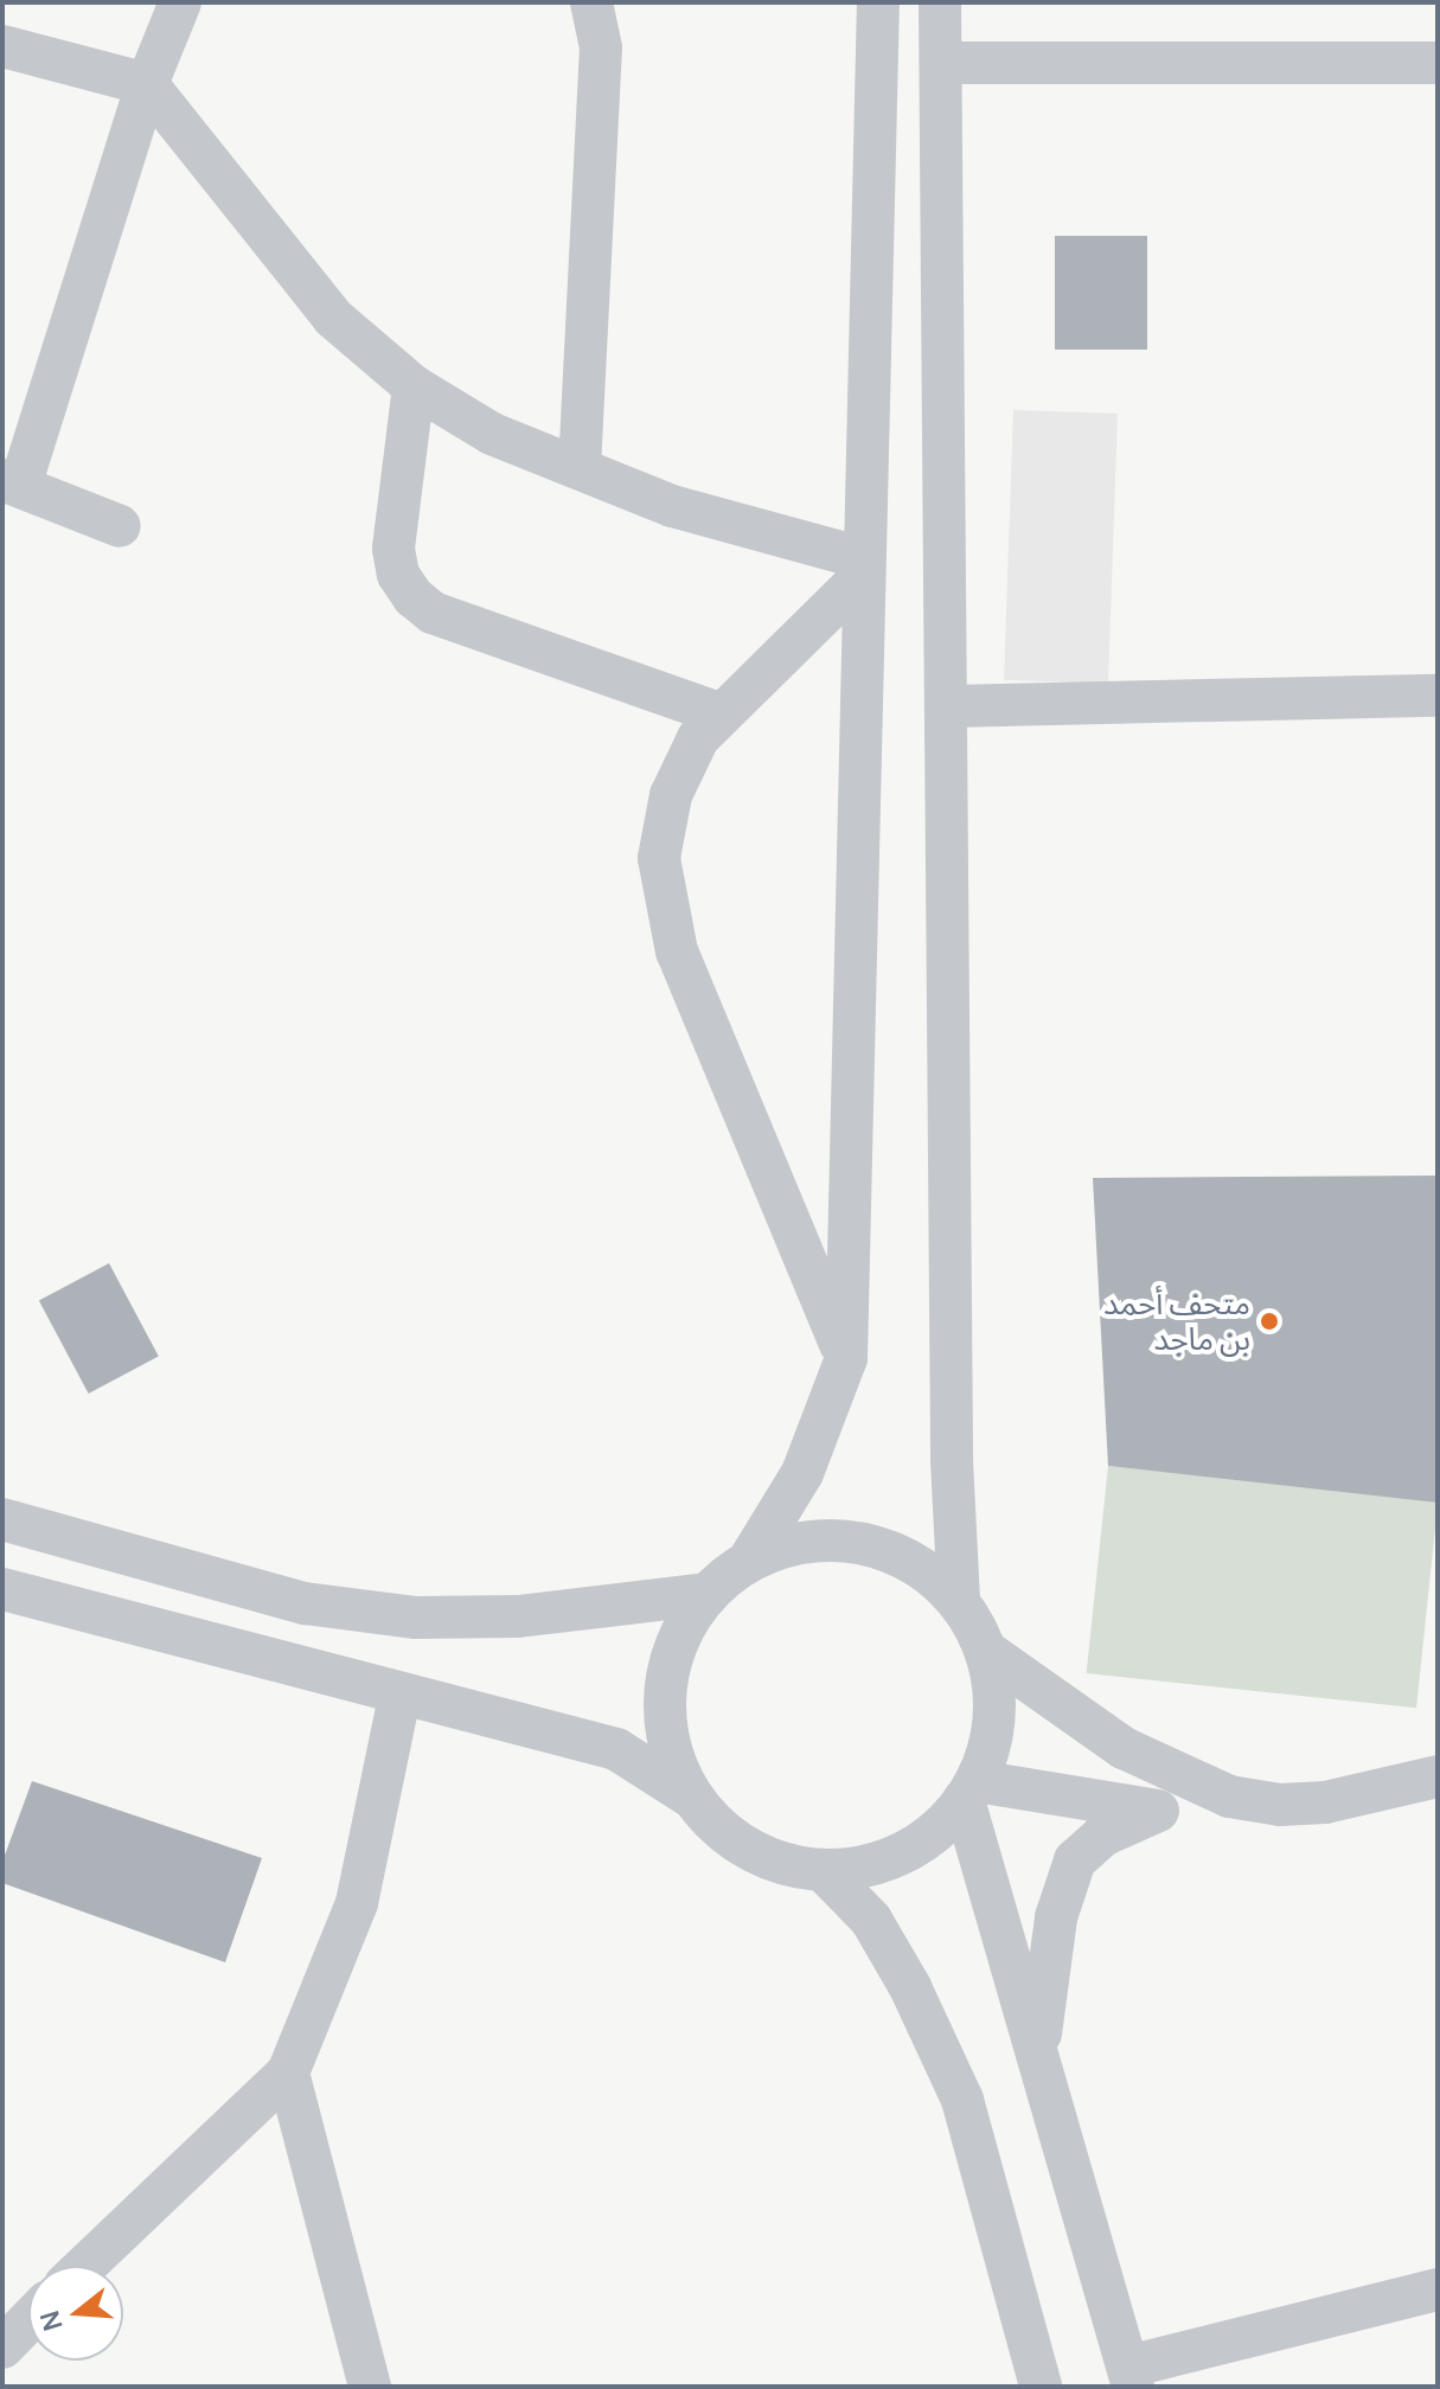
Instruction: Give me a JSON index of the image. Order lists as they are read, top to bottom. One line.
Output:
{"places":["متحف أحمد بن ماجد"],"north":"left"}
